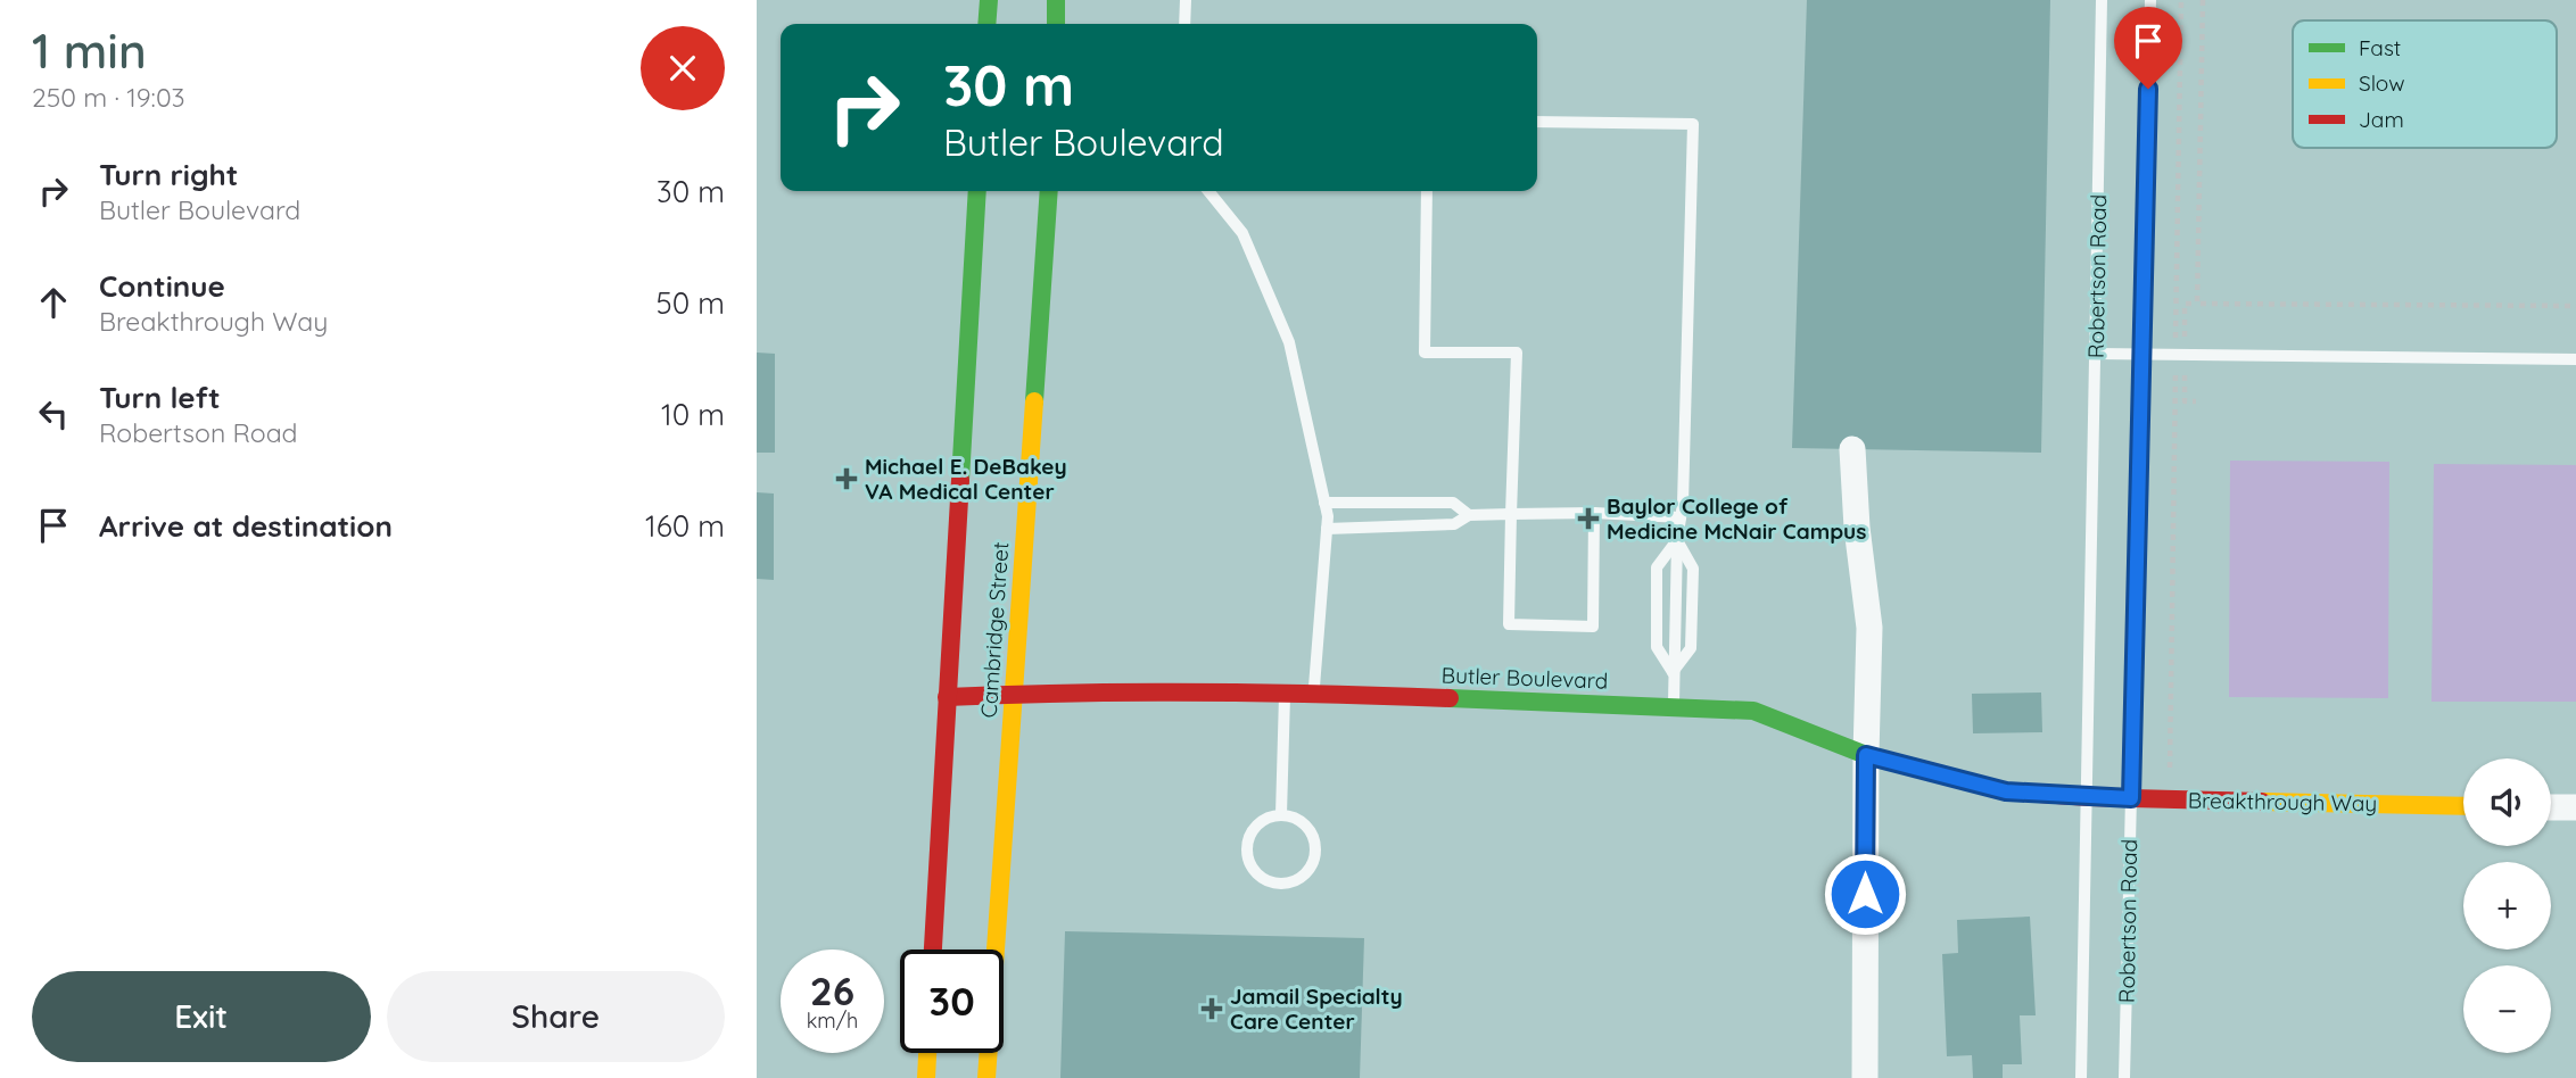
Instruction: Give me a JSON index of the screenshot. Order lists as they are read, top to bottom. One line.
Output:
{"streets":{"street":["Cambridge Street","Butler Boulevard","Breakthrough Way"],"lane":["Robertson Road"]},"crossings":[["Robertson Road","Butler Boulevard"],["Robertson Road","Breakthrough Way"],["Cambridge Street","Butler Boulevard"],["Butler Boulevard","Breakthrough Way"]],"places":{"health":["Michael E. DeBakey VA Medical Center","Baylor College of Medicine McNair Campus","Jamail Specialty Care Center"]},"legend":["Fast","Slow","Jam"],"page":{"heading":["1 min","250 m · 19:03"],"turn":["30 m","Butler Boulevard"],"list":[{"name":"Turn right","note":"Butler Boulevard","value":"30 m"},{"name":"Continue","note":"Breakthrough Way","value":"50 m"},{"name":"Turn left","note":"Robertson Road","value":"10 m"},{"name":"Arrive at destination","value":"160 m"}],"map_buttons":["+","−"],"speed":"26 km/h","limit":"30","buttons":["Exit","Share"]}}
